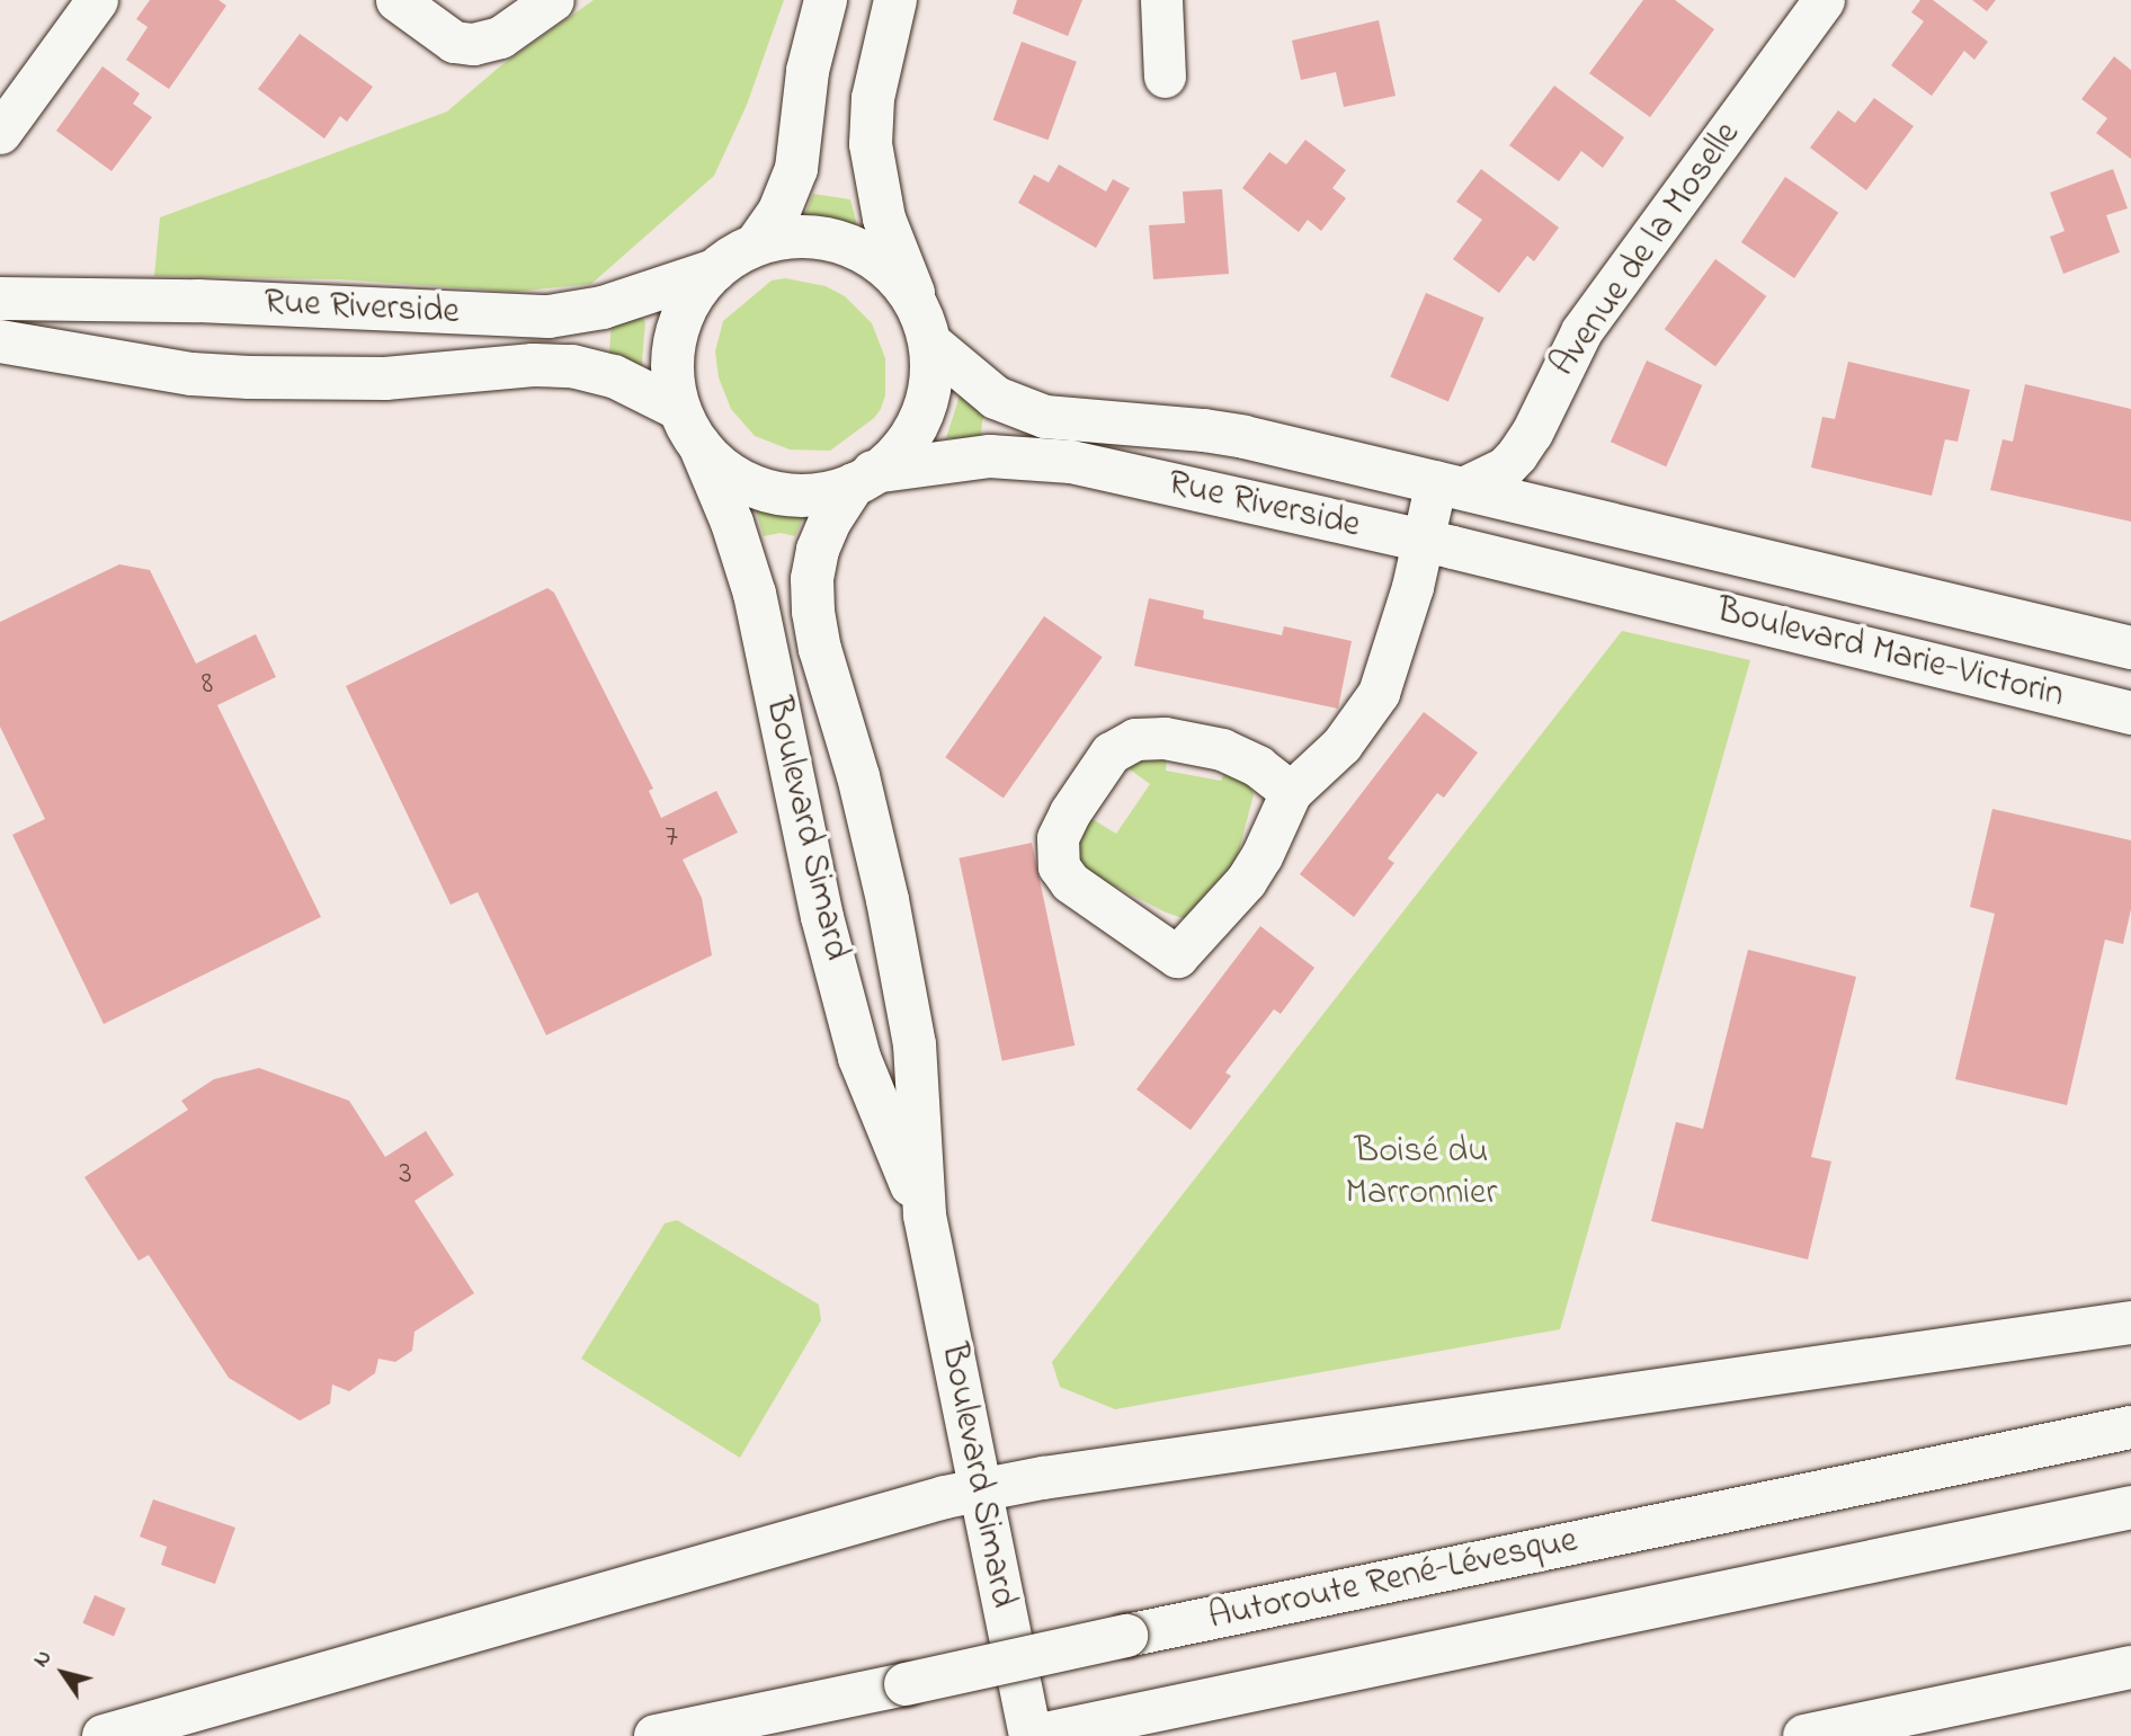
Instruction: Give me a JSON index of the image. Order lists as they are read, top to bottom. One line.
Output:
{"streets":{"main road":["Rue Riverside","Boulevard Marie-Victorin","Boulevard Simard","Autoroute René-Lévesque"],"street":["Avenue de la Moselle"]},"crossings":[["Avenue de la Moselle","Rue Riverside"],["Rue Riverside","Boulevard Marie-Victorin"],["Rue Riverside","Boulevard Simard"]],"parks":["Boisé du Marronnier"],"house_numbers":["8","7","3"],"north":"top left"}
